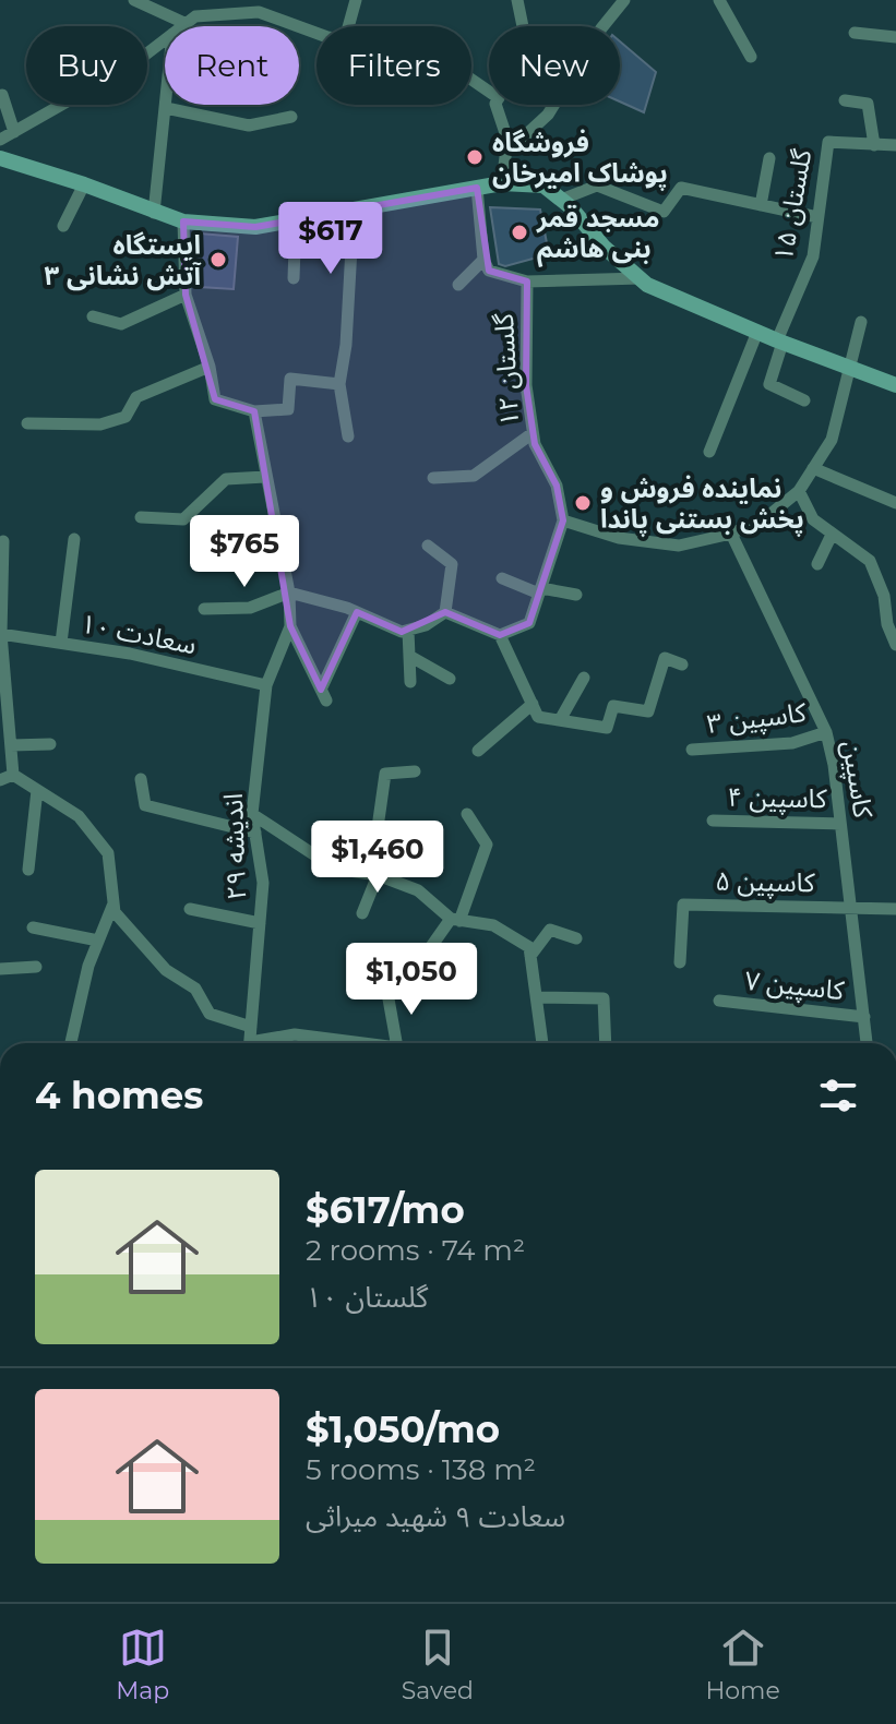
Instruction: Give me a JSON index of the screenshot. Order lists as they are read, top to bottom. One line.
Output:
{"streets":{"street":["گلستان ۱۵","گلستان ۱۲","سعادت ۱۰","کاسپین ۳","کاسپین","کاسپین ۴","اندیشه ۲۹","کاسپین ۵","کاسپین ۷"]},"crossings":[["سعادت ۱۰","اندیشه ۲۹"],["کاسپین ۳","کاسپین"],["کاسپین","کاسپین ۴"],["کاسپین","کاسپین ۵"],["کاسپین","کاسپین ۷"]],"places":["فروشگاه پوشاک امیرخان","مسجد قمر بنی هاشم","ایستگاه آتش نشانی ۳","نماینده فروش و پخش بستنی پاندا"],"page":{"chip":["Buy","Rent","Filters","New"],"price":["$617","$765","$1,460","$1,050"],"heading":"4 homes","list":[{"name":"$617/mo","note":"2 rooms · 74 m² · گلستان ۱۰"},{"name":"$1,050/mo","note":"5 rooms · 138 m² · سعادت ۹ شهید میراثی"}],"tabs":["Map","Saved","Home"]}}
